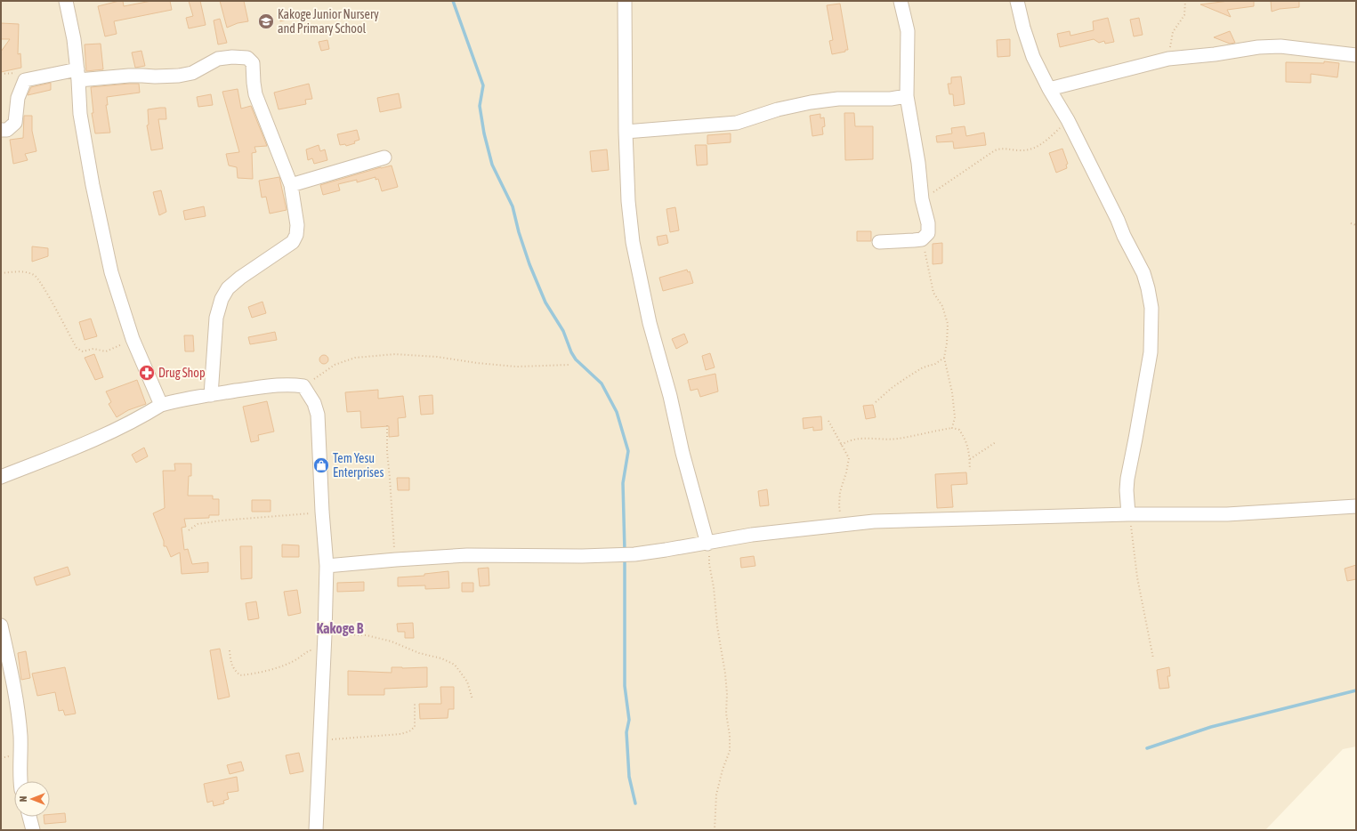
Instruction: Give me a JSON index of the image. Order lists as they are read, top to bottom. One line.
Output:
{"districts":["Kakoge B"],"places":{"school or university":["Kakoge Junior Nursery and Primary School"],"pharmacy":["Drug Shop"],"shop":["Tem Yesu Enterprises"]},"north":"left"}
